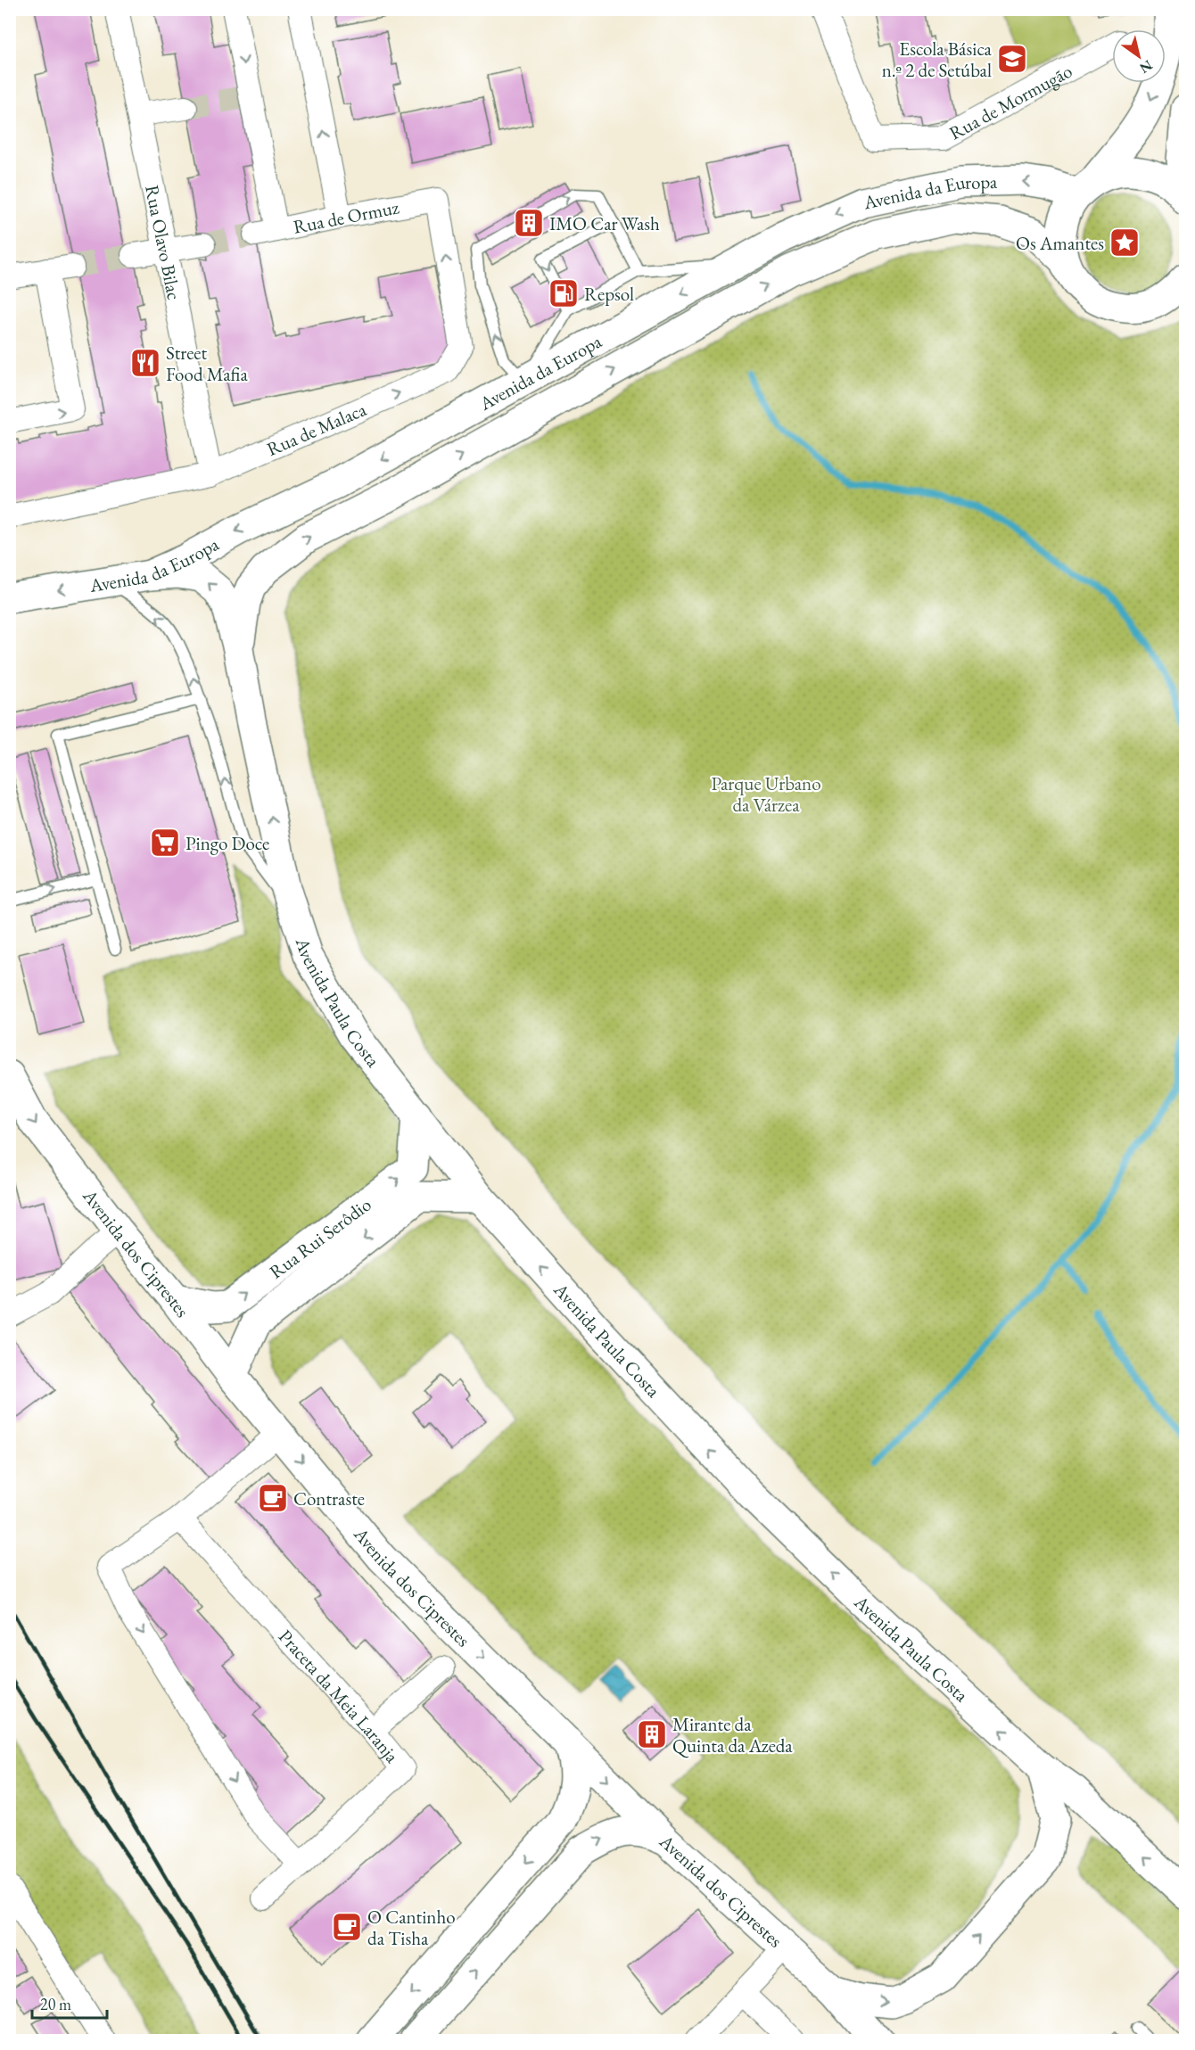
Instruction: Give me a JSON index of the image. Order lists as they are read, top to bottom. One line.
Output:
{"streets":{"main road":["Avenida da Europa","Avenida Paula Costa","Rua Rui Serôdio","Avenida dos Ciprestes"],"street":["Rua de Mormugão","Rua de Ormuz","Rua Olavo Bilac","Rua de Malaca","Praceta da Meia Laranja"]},"crossings":[["Avenida da Europa","Avenida Paula Costa"],["Rua de Ormuz","Rua de Malaca"],["Rua Olavo Bilac","Rua de Malaca"],["Avenida Paula Costa","Rua Rui Serôdio"],["Rua Rui Serôdio","Avenida dos Ciprestes"]],"one_way":["Rua de Malaca","Avenida Paula Costa","Avenida dos Ciprestes"],"parks":["Parque Urbano da Várzea"],"places":{"school or university":["Escola Básica n.º 2 de Setúbal"],"building":["IMO Car Wash","Mirante da Quinta da Azeda"],"place":["Os Amantes"],"fuel station":["Repsol"],"restaurant":["Street Food Mafia"],"supermarket":["Pingo Doce"],"cafe":["Contraste","O Cantinho da Tisha"]},"scale_bar":"20 m","north":"bottom right"}
